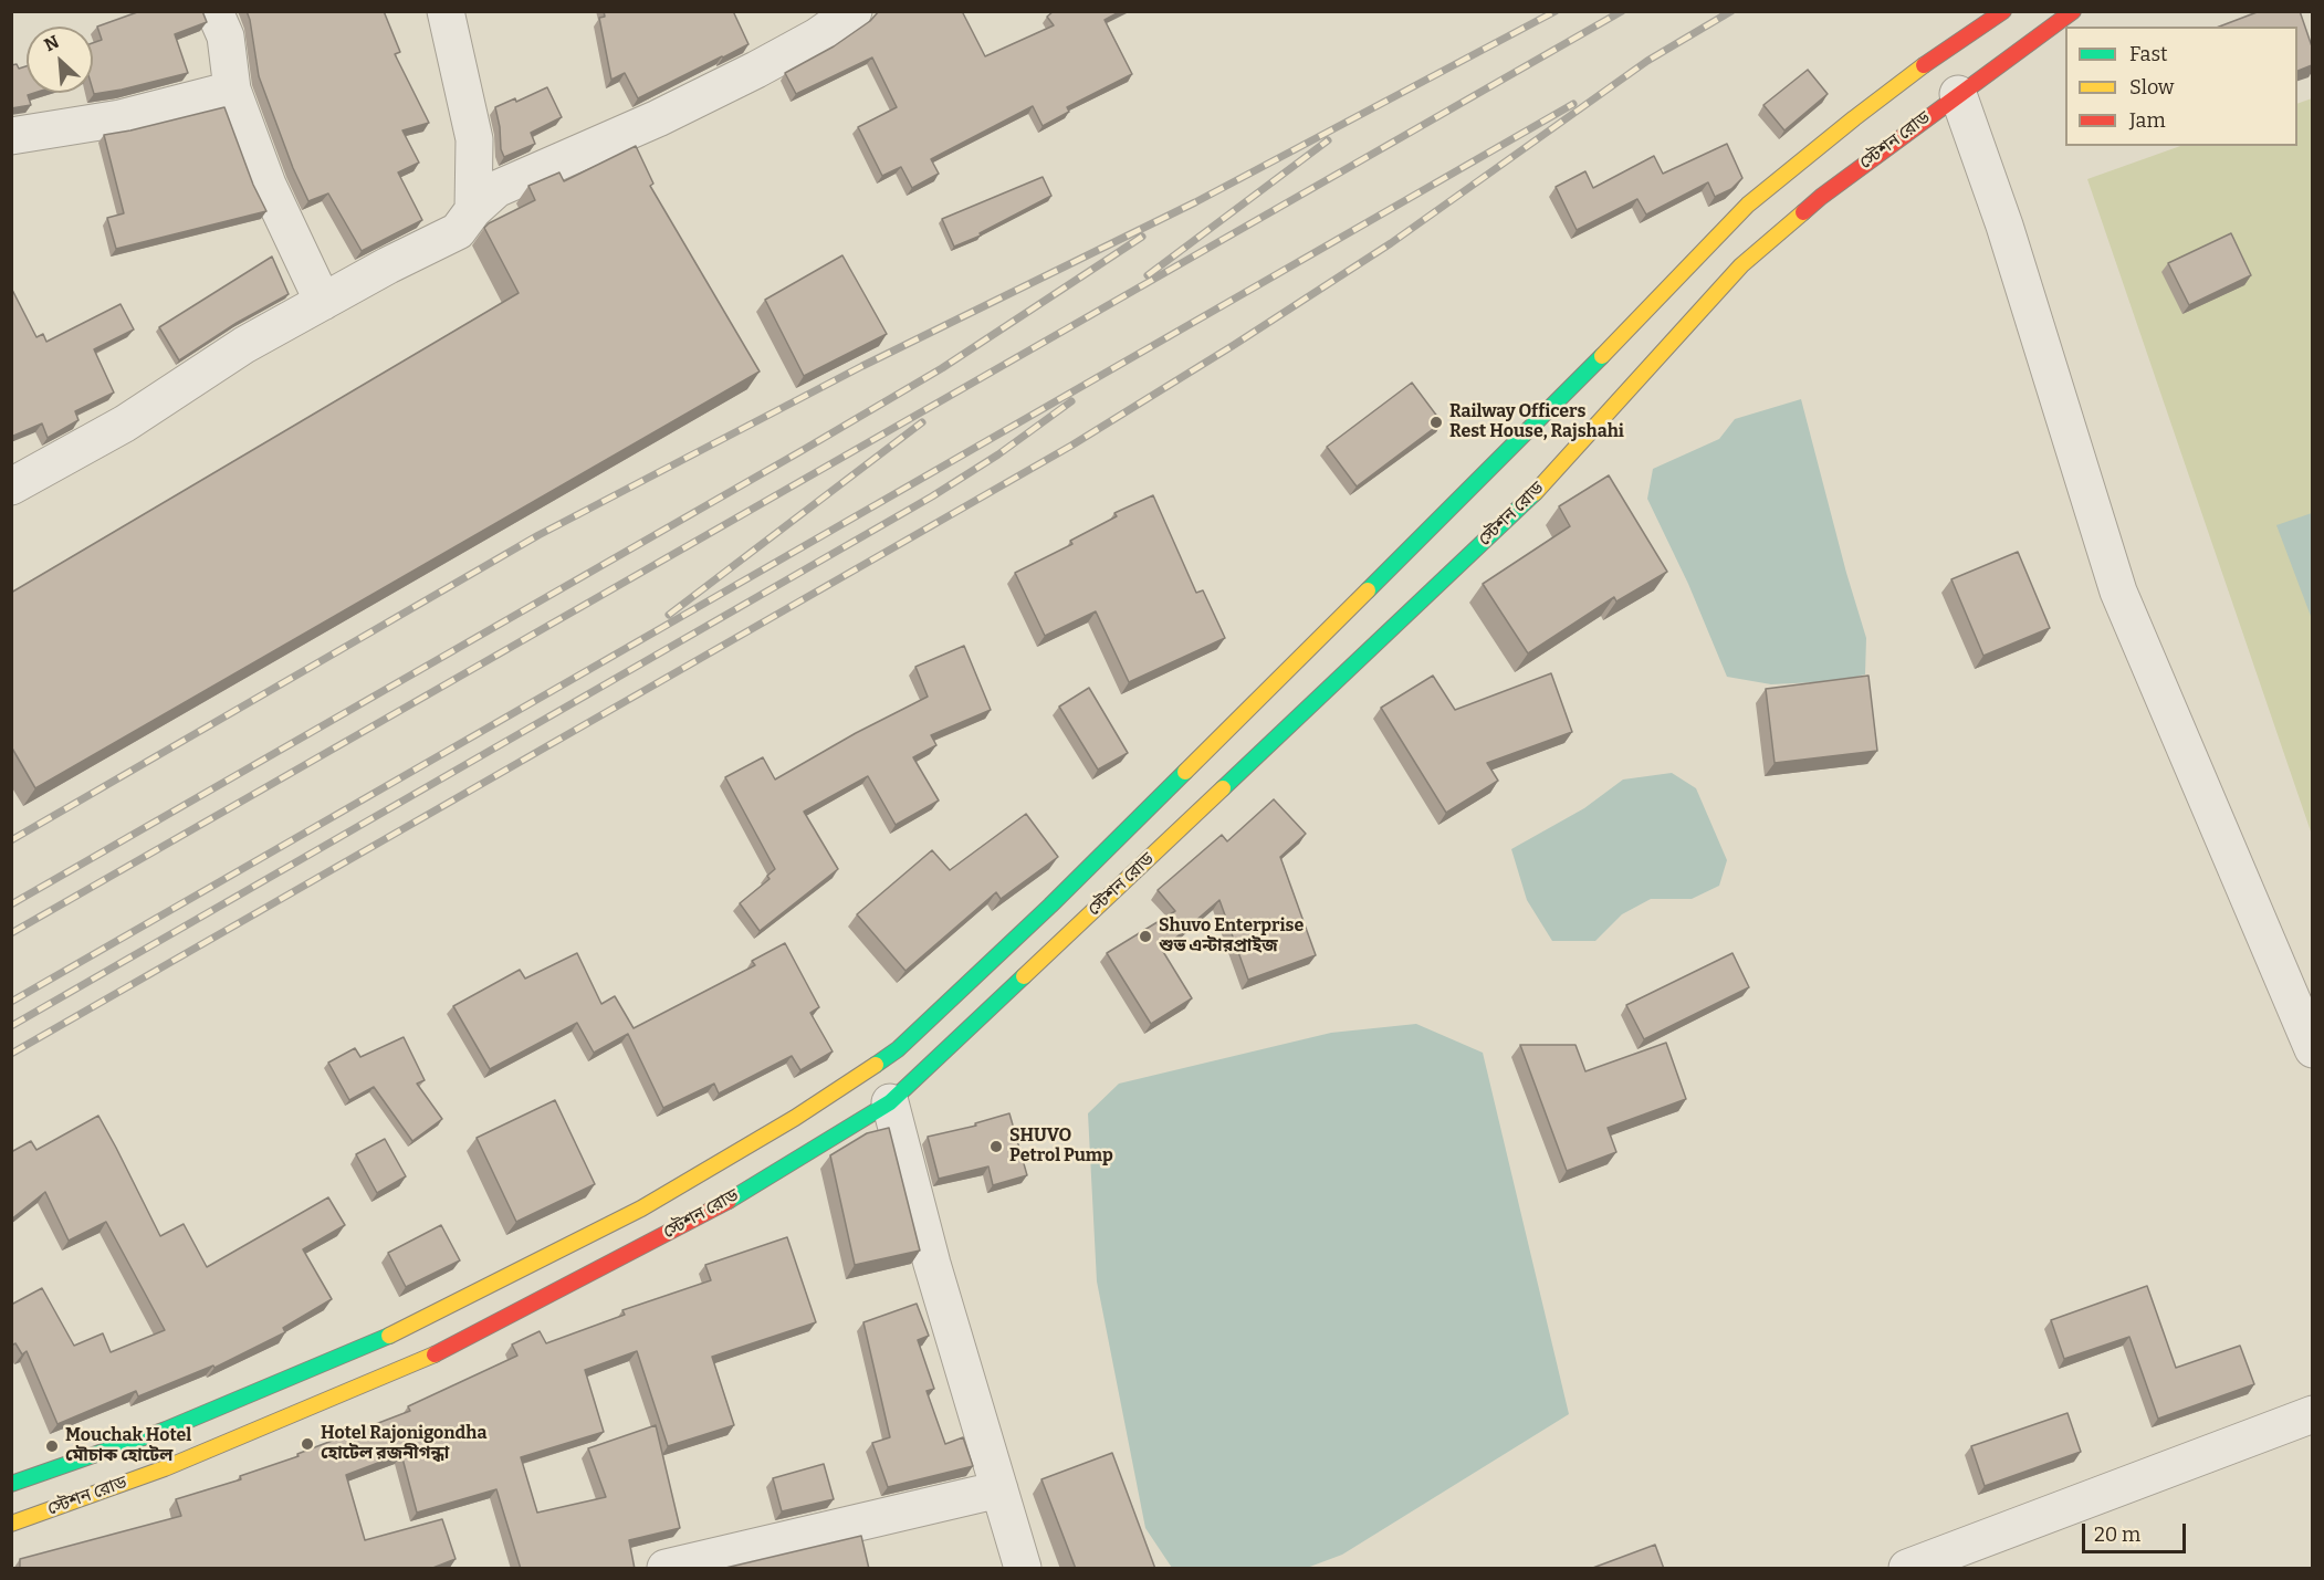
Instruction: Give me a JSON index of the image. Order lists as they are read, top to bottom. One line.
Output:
{"streets":{"main road":["স্টেশন রোড"]},"places":["Railway Officers Rest House, Rajshahi","Shuvo Enterprise শুভ এন্টারপ্রাইজ","SHUVO Petrol Pump","Hotel Rajonigondha হোটেল রজনীগন্ধা","Mouchak Hotel মৌচাক হোটেল"],"legend":["Fast","Slow","Jam"],"scale_bar":"20 m","north":"top left"}
